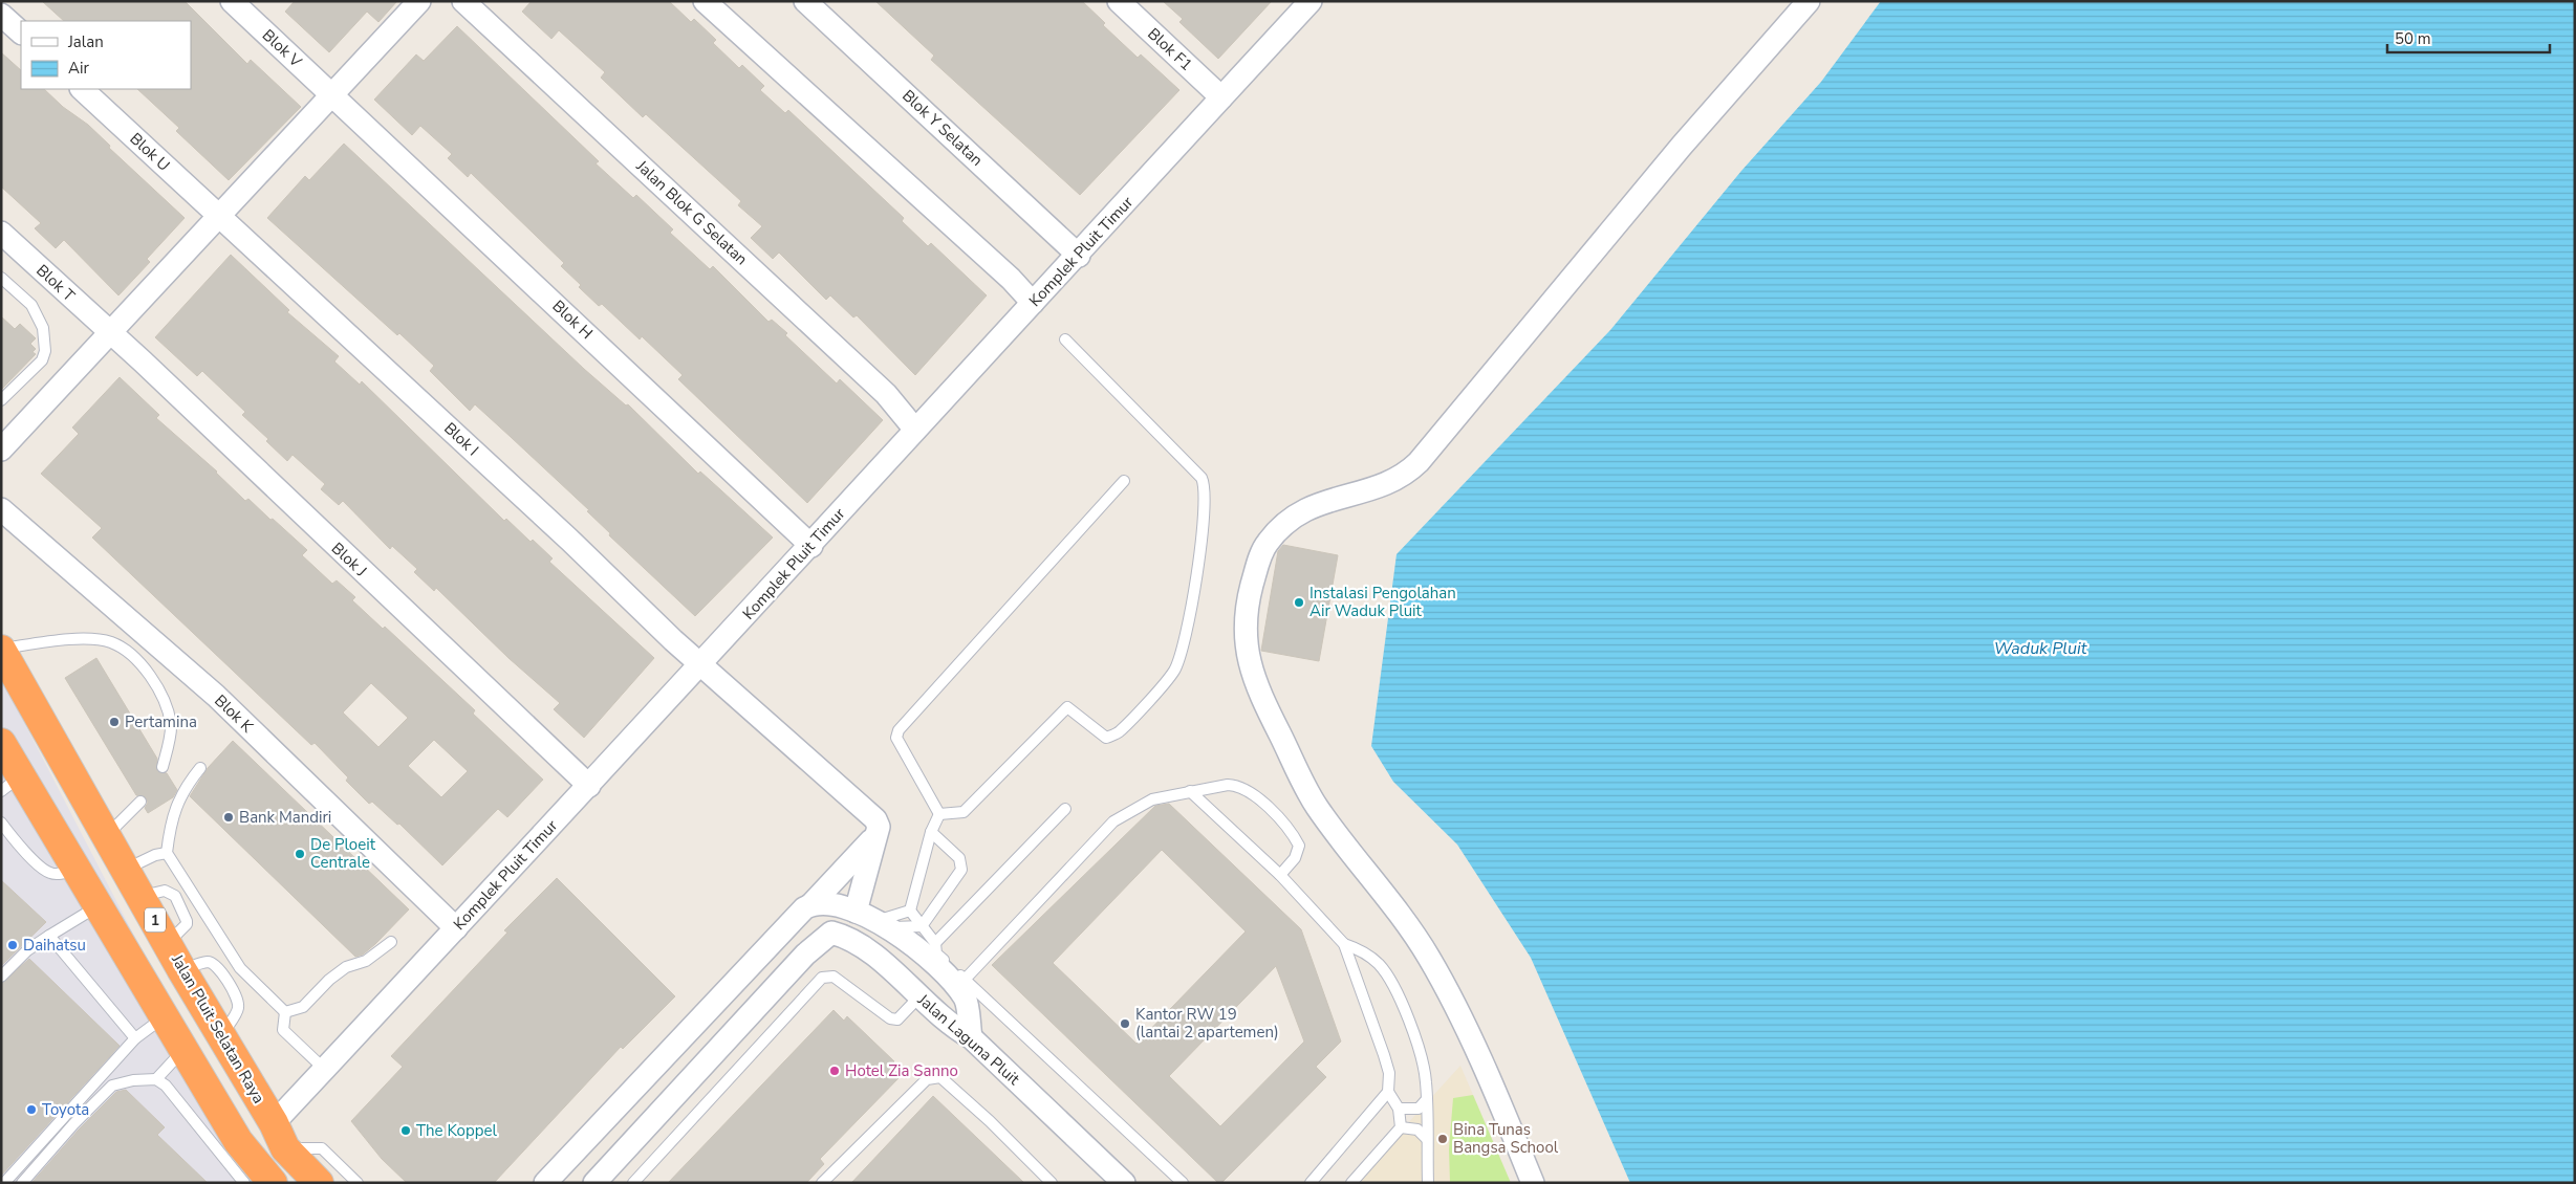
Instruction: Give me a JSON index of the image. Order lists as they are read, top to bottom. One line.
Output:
{"streets":{"highway":["1","Jalan Pluit Selatan Raya"],"street":["Blok V","Blok F1","Blok Y Selatan","Blok U","Jalan Blok G Selatan","Komplek Pluit Timur","Blok T","Blok H","Blok I","Blok J","Blok K","Jalan Laguna Pluit"]},"crossings":[["Blok V","Blok H"],["Blok F1","Komplek Pluit Timur"],["Blok Y Selatan","Komplek Pluit Timur"],["Blok U","Blok I"],["Jalan Blok G Selatan","Komplek Pluit Timur"],["Komplek Pluit Timur","Blok H"],["Komplek Pluit Timur","Blok I"],["Komplek Pluit Timur","Blok J"],["Komplek Pluit Timur","Blok K"],["Komplek Pluit Timur","Jalan Pluit Selatan Raya"],["Blok T","Blok J"]],"water":["Waduk Pluit"],"places":["Instalasi Pengolahan Air Waduk Pluit","Pertamina","Bank Mandiri","De Ploeit Centrale","Daihatsu","Kantor RW 19 (lantai 2 apartemen)","Hotel Zia Sanno","Toyota","The Koppel","Bina Tunas Bangsa School"],"legend":["Jalan","Air"],"scale_bar":"50 m"}
